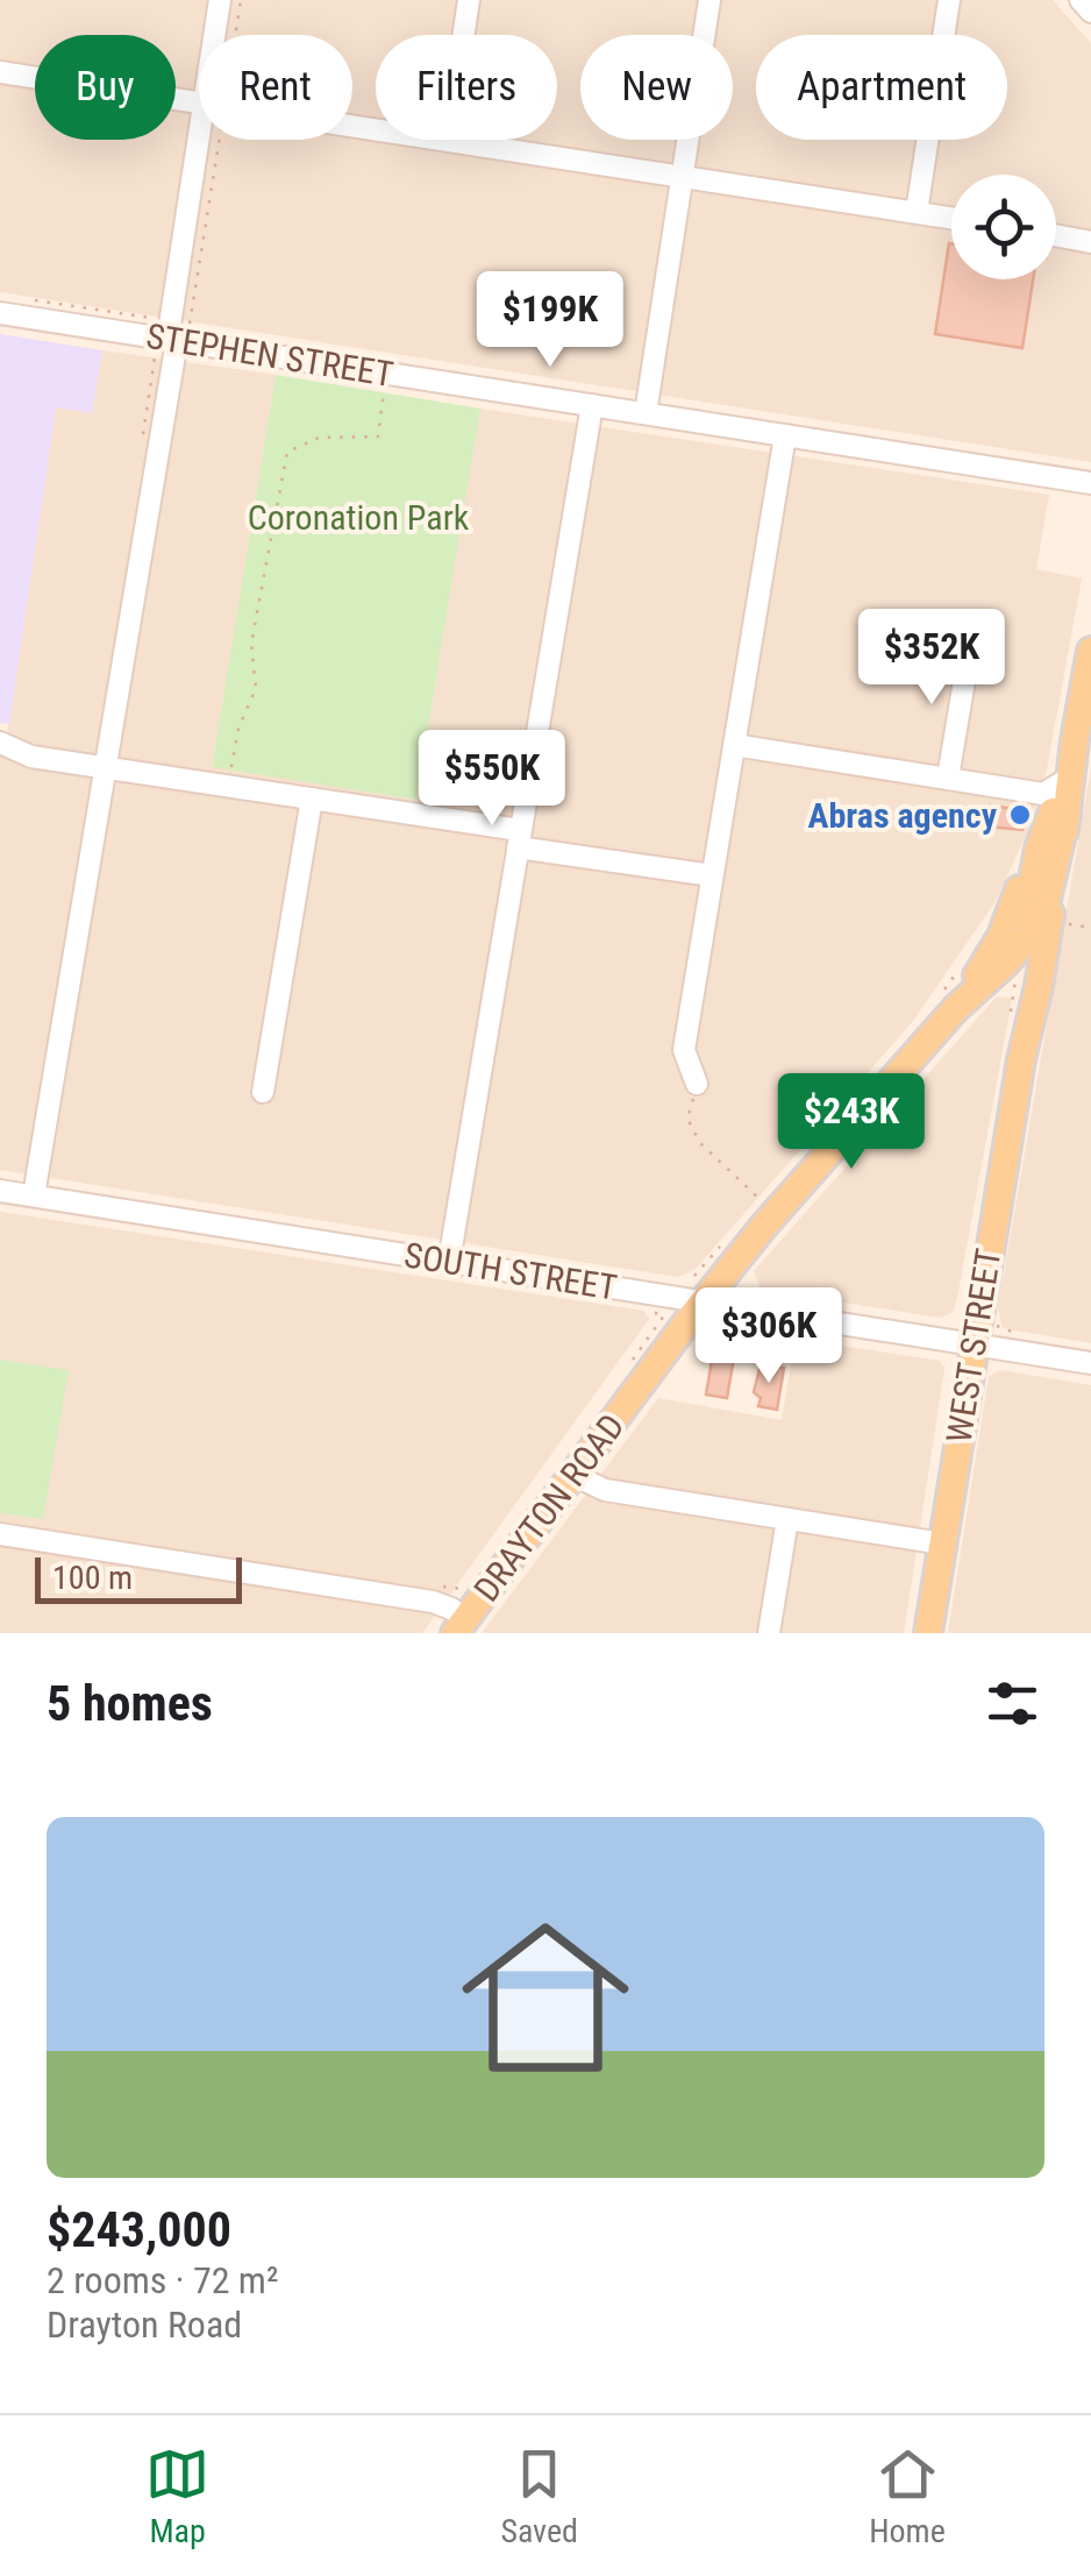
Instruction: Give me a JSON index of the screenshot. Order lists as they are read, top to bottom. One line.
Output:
{"streets":{"main road":["WEST STREET","DRAYTON ROAD"],"street":["STEPHEN STREET","SOUTH STREET"]},"crossings":[["SOUTH STREET","WEST STREET"],["SOUTH STREET","DRAYTON ROAD"]],"parks":["Coronation Park"],"places":["Abras agency"],"scale_bar":"100 m","page":{"chip":["Buy","Rent","Filters","New","Apartment"],"price":["$199K","$352K","$550K","$243K","$306K"],"scale":"100 m","heading":"5 homes","list":[{"name":"$243,000","note":"2 rooms · 72 m² · Drayton Road"}],"tabs":["Map","Saved","Home"]}}
